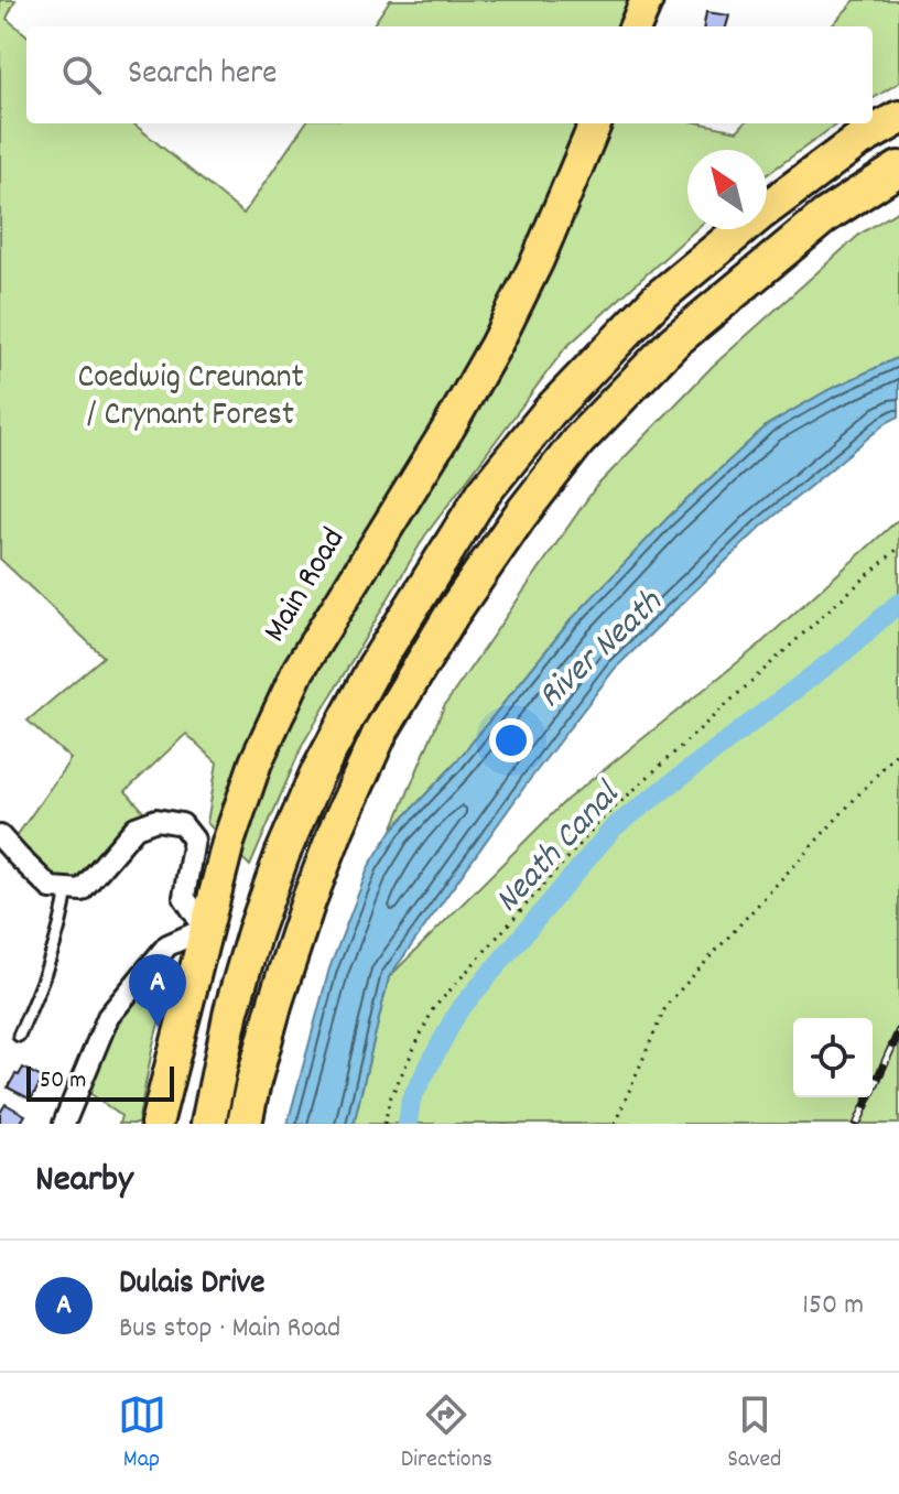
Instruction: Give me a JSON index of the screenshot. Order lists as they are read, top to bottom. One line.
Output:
{"streets":{"main road":["Main Road"]},"water":["River Neath","Neath Canal"],"parks":["Coedwig Creunant / Crynant Forest"],"scale_bar":"50 m","north":"top left","page":{"search":"Search here","pins":"A","scale":"50 m","heading":"Nearby","list":[{"mark":"A","name":"Dulais Drive","note":"Bus stop · Main Road","value":"150 m"}],"nav":["Map","Directions","Saved"]}}
